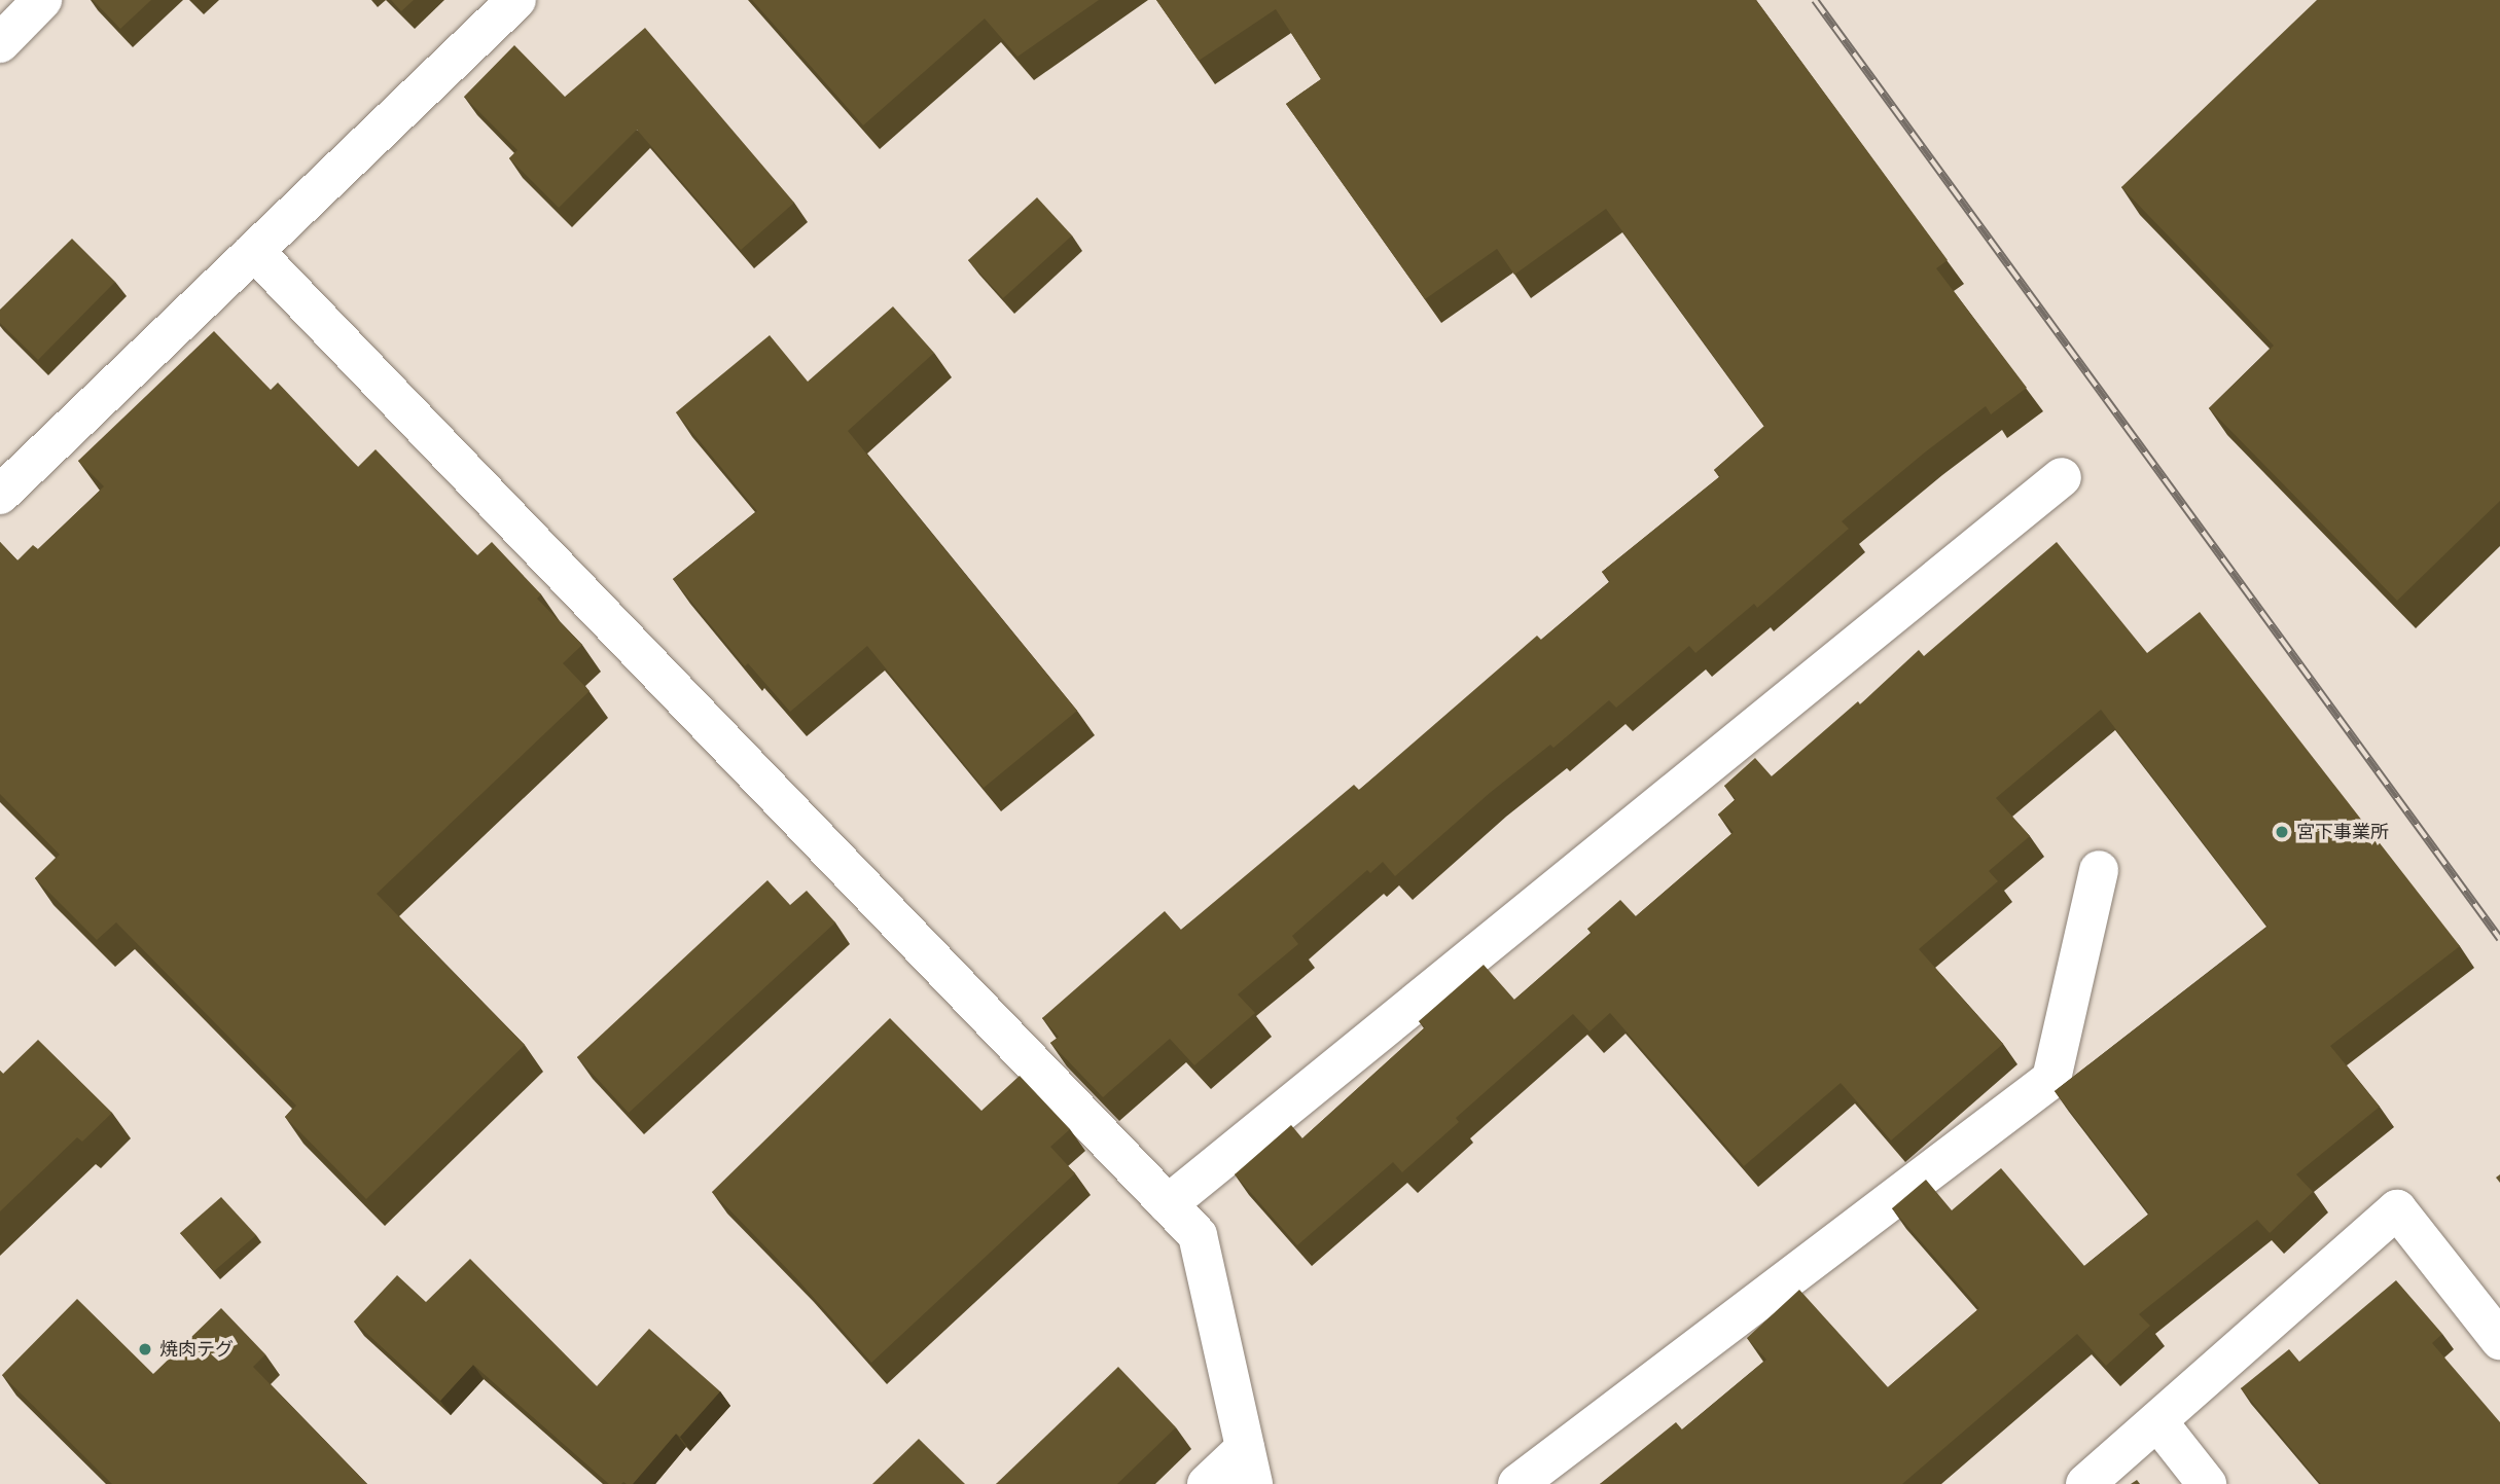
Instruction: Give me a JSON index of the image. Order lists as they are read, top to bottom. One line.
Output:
{"places":["宮下事業所","焼肉テグ"]}
